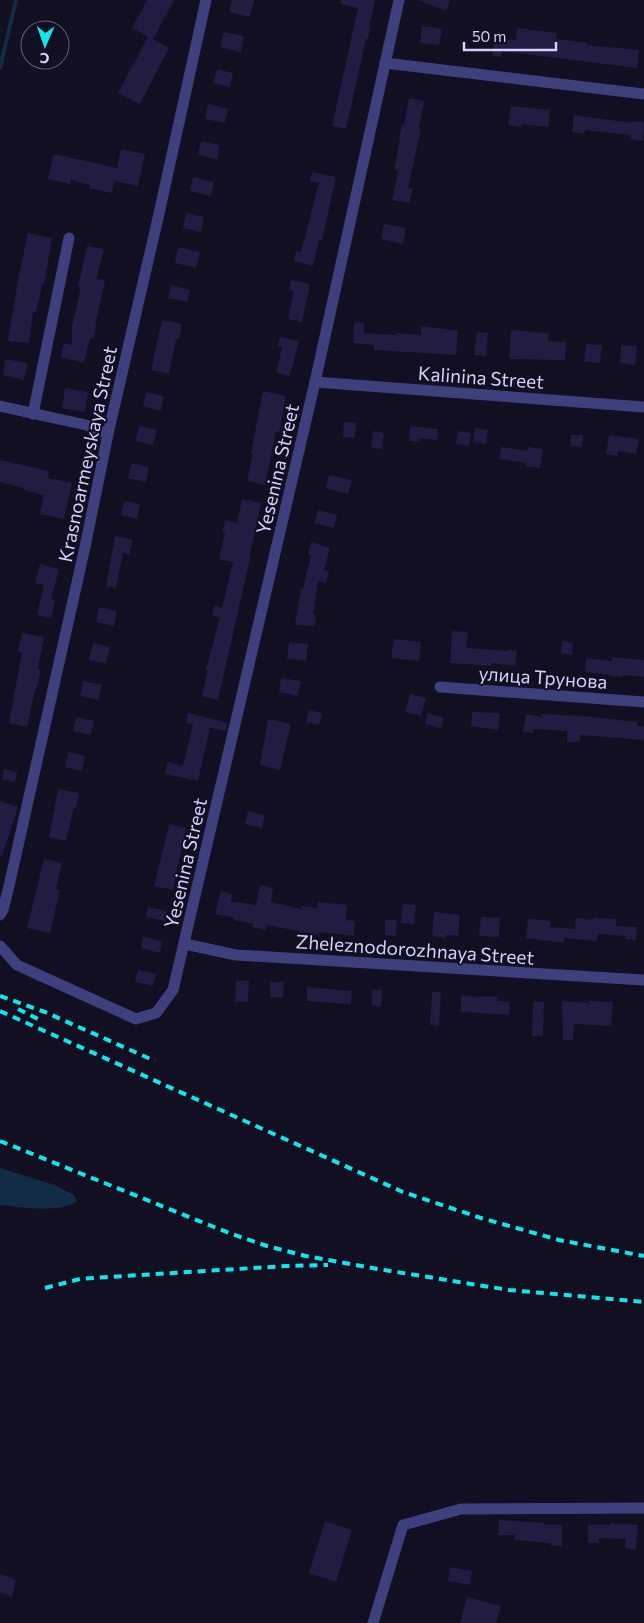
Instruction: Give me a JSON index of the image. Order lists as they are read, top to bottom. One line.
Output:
{"streets":{"street":["Kalinina Street","Krasnoarmeyskaya Street","Yesenina Street","улица Трунова","Zheleznodorozhnaya Street"]},"crossings":[["Kalinina Street","Yesenina Street"],["Yesenina Street","Zheleznodorozhnaya Street"]],"scale_bar":"50 m","north":"bottom"}
